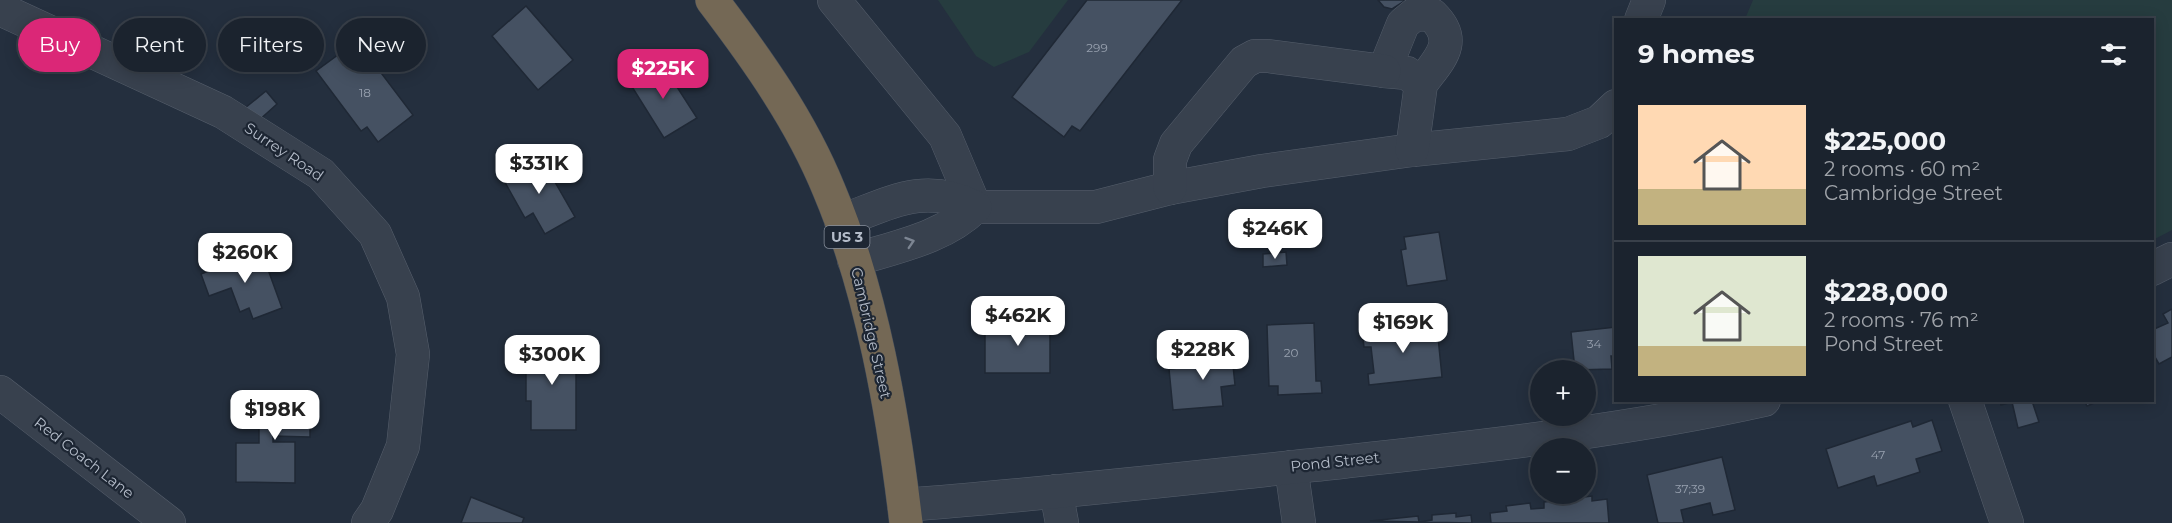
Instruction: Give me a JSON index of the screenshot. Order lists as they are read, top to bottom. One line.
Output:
{"streets":{"highway":["US 3","Cambridge Street"],"street":["Surrey Road","Red Coach Lane","Pond Street"]},"crossings":[["Cambridge Street","Pond Street"]],"house_numbers":["299","18","34","20","47","37;39"],"page":{"chip":["Buy","Rent","Filters","New"],"heading":"9 homes","price":["$225K","$331K","$246K","$260K","$462K","$169K","$228K","$300K","$198K"],"list":[{"name":"$225,000","note":"2 rooms · 60 m² · Cambridge Street"},{"name":"$228,000","note":"2 rooms · 76 m² · Pond Street"}],"map_buttons":["+","−"]}}
